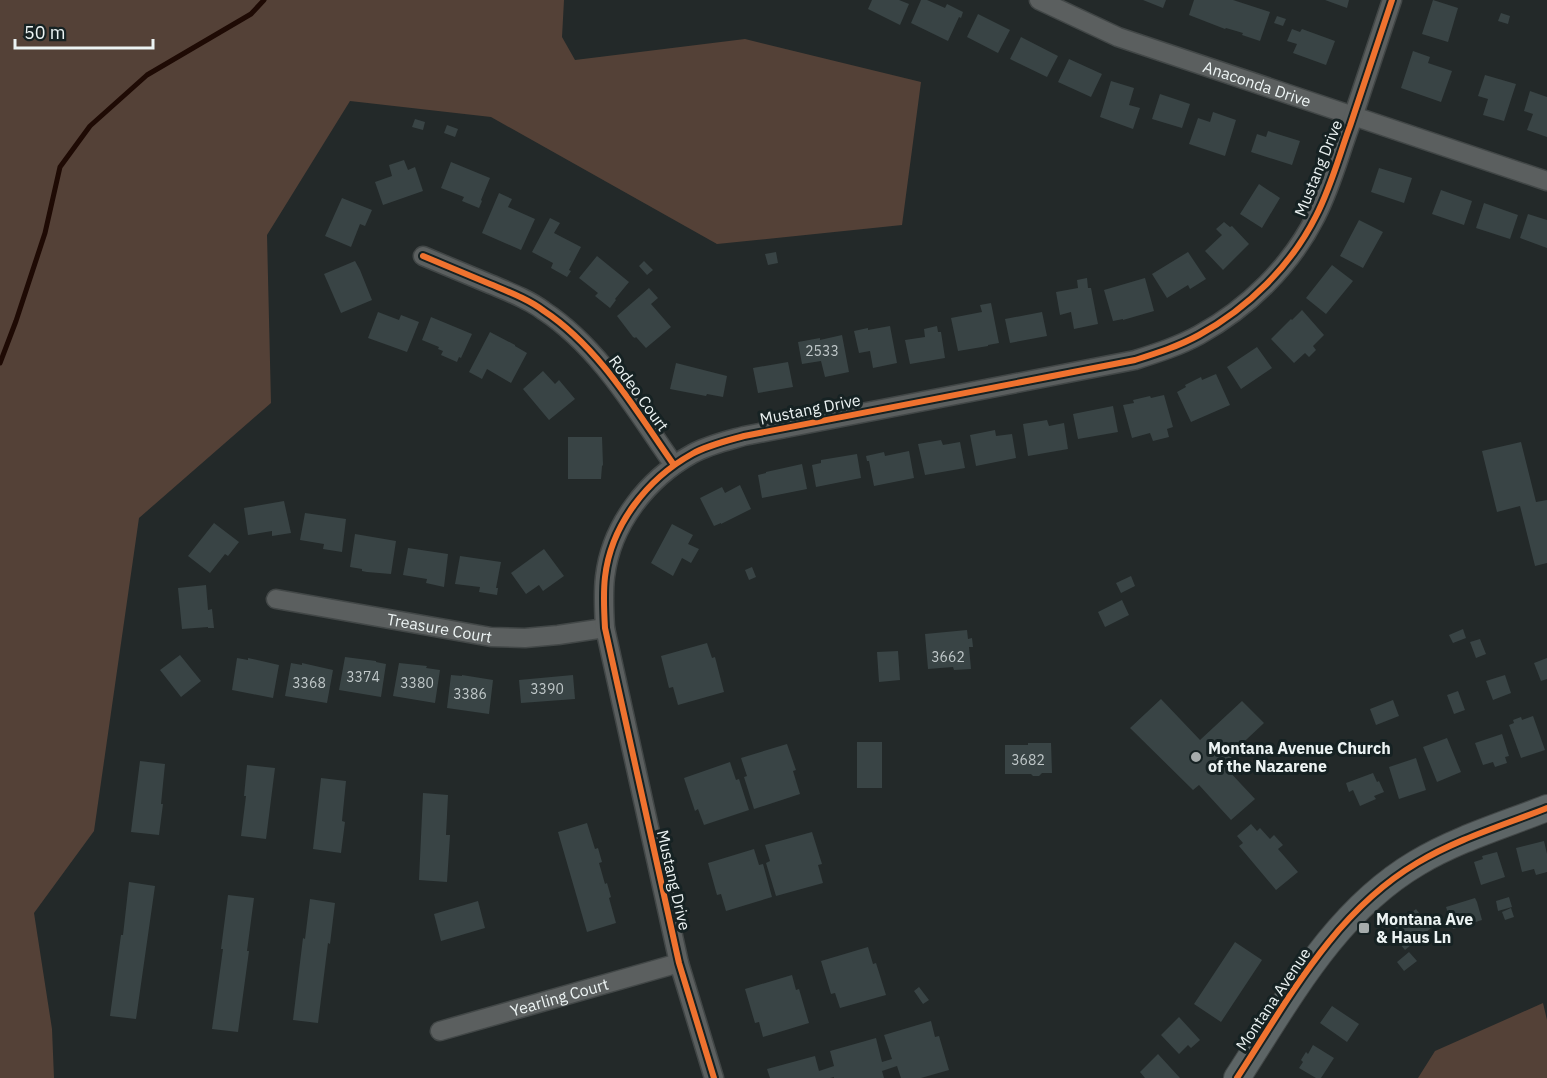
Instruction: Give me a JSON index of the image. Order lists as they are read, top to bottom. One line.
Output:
{"streets":{"street":["Anaconda Drive","Mustang Drive","Rodeo Court","Treasure Court","Yearling Court","Montana Avenue"]},"crossings":[["Anaconda Drive","Mustang Drive"],["Mustang Drive","Rodeo Court"],["Mustang Drive","Treasure Court"],["Mustang Drive","Yearling Court"]],"places":{"other":["Montana Avenue Church of the Nazarene"],"transit":["Montana Ave & Haus Ln"]},"house_numbers":["2533","3662","3374","3368","3380","3390","3386","3682"],"scale_bar":"50 m"}
